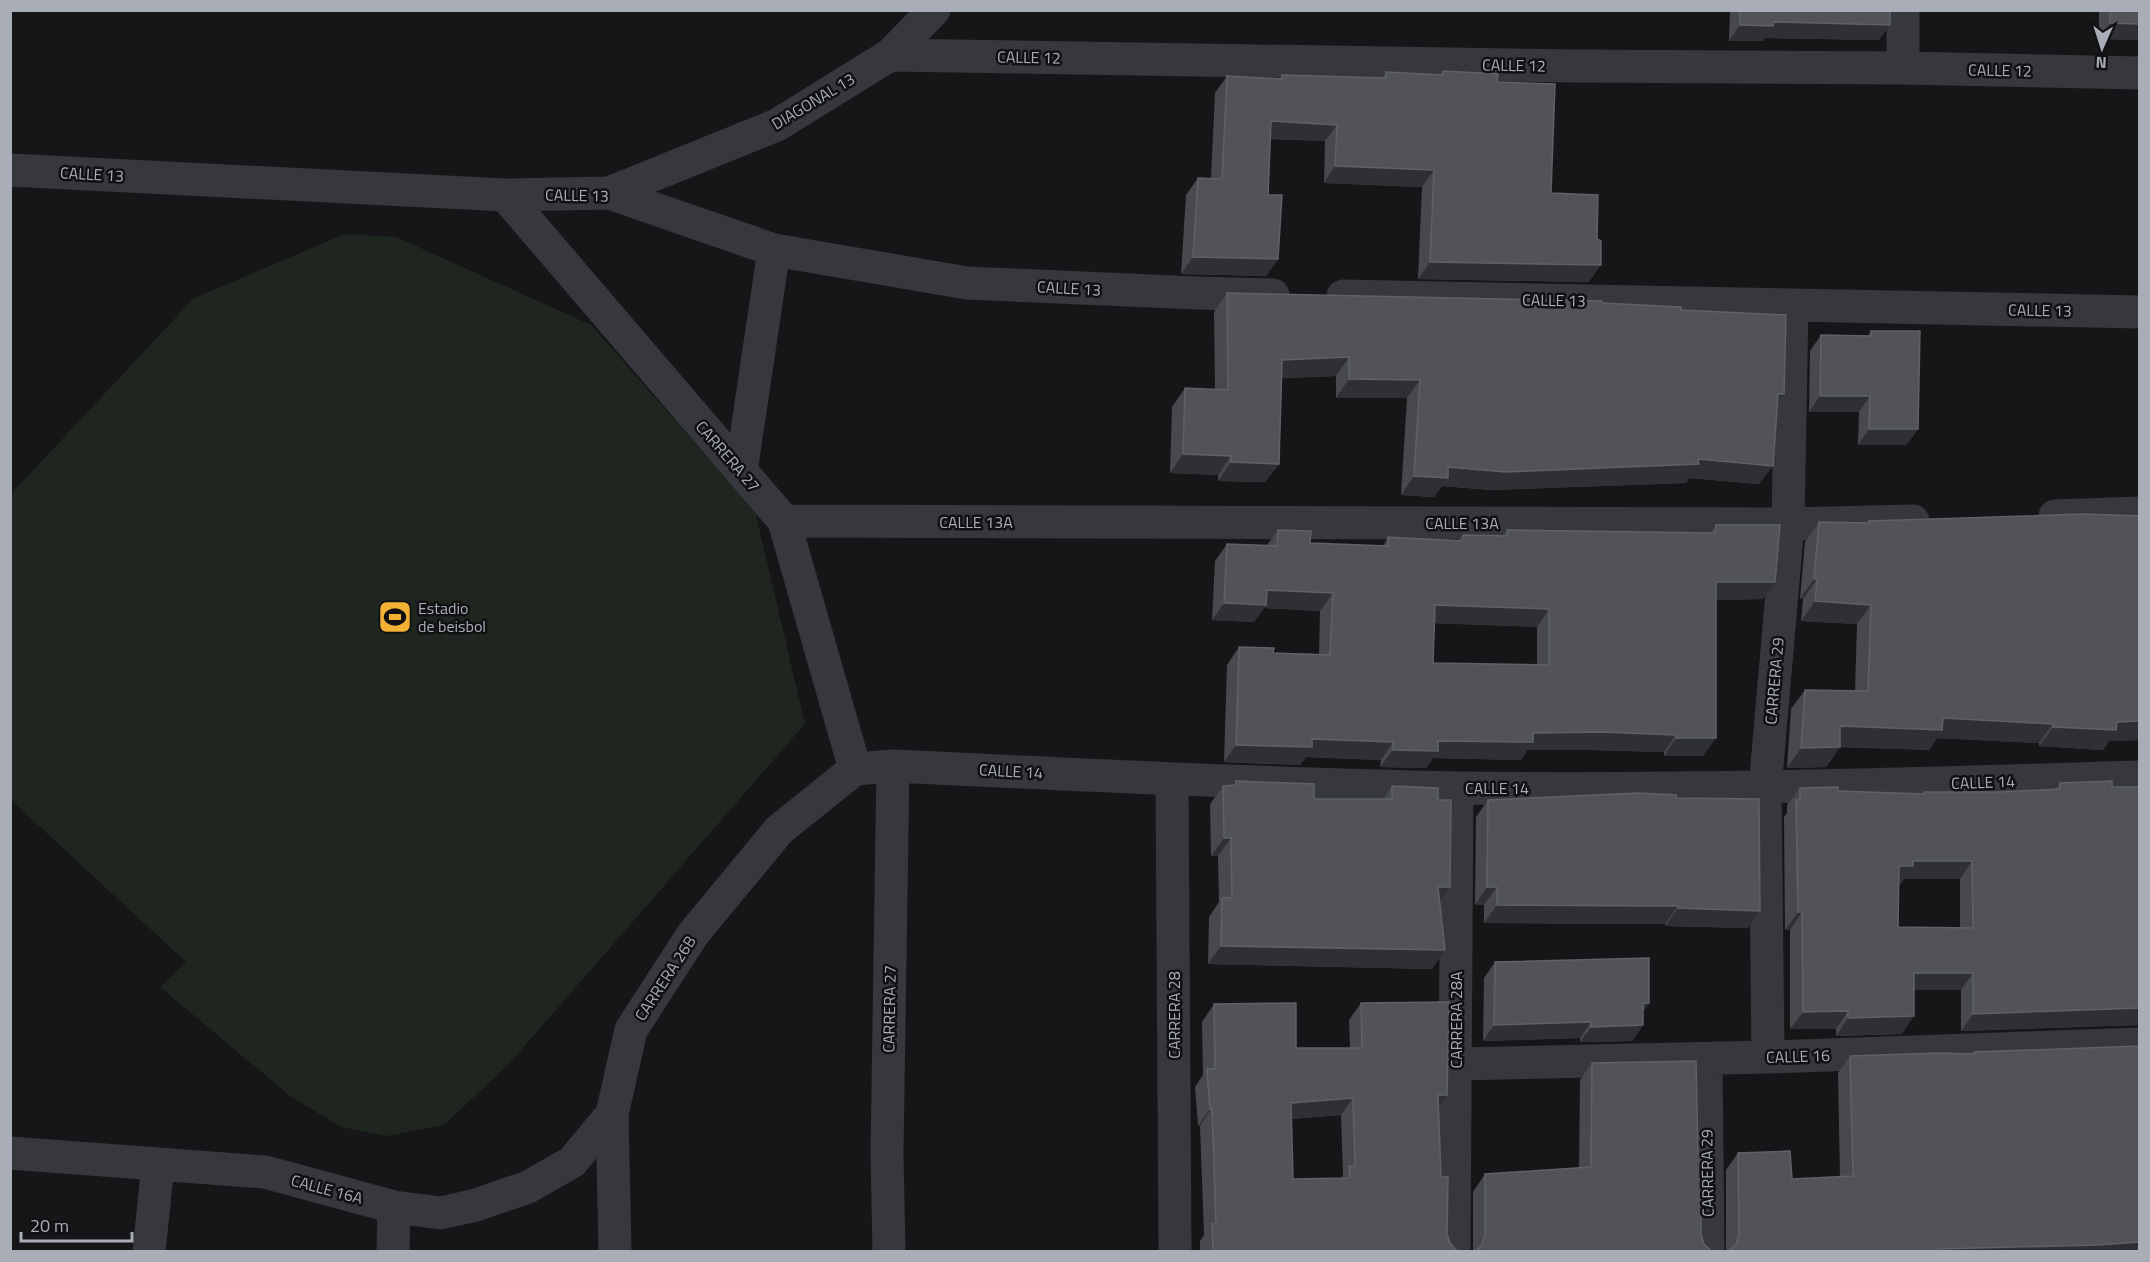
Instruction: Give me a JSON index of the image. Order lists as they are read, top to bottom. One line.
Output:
{"streets":{"street":["CALLE 12","DIAGONAL 13","CALLE 13","CARRERA 27","CALLE 13A","CARRERA 29","CALLE 14","CARRERA 26B","CARRERA 28","CARRERA 28A","CALLE 16","CALLE 16A"]},"crossings":[["CALLE 12","DIAGONAL 13"],["DIAGONAL 13","CALLE 13"],["CALLE 13","CARRERA 27"],["CALLE 13","CARRERA 29"],["CARRERA 27","CALLE 13A"],["CARRERA 27","CALLE 14"],["CARRERA 27","CARRERA 26B"],["CALLE 13A","CARRERA 29"],["CARRERA 29","CALLE 14"],["CARRERA 29","CALLE 16"],["CALLE 14","CARRERA 26B"],["CALLE 14","CARRERA 28"],["CALLE 14","CARRERA 28A"],["CARRERA 26B","CALLE 16A"],["CARRERA 28A","CALLE 16"]],"places":{"sports":["Estadio de beisbol"]},"scale_bar":"20 m","north":"bottom"}
